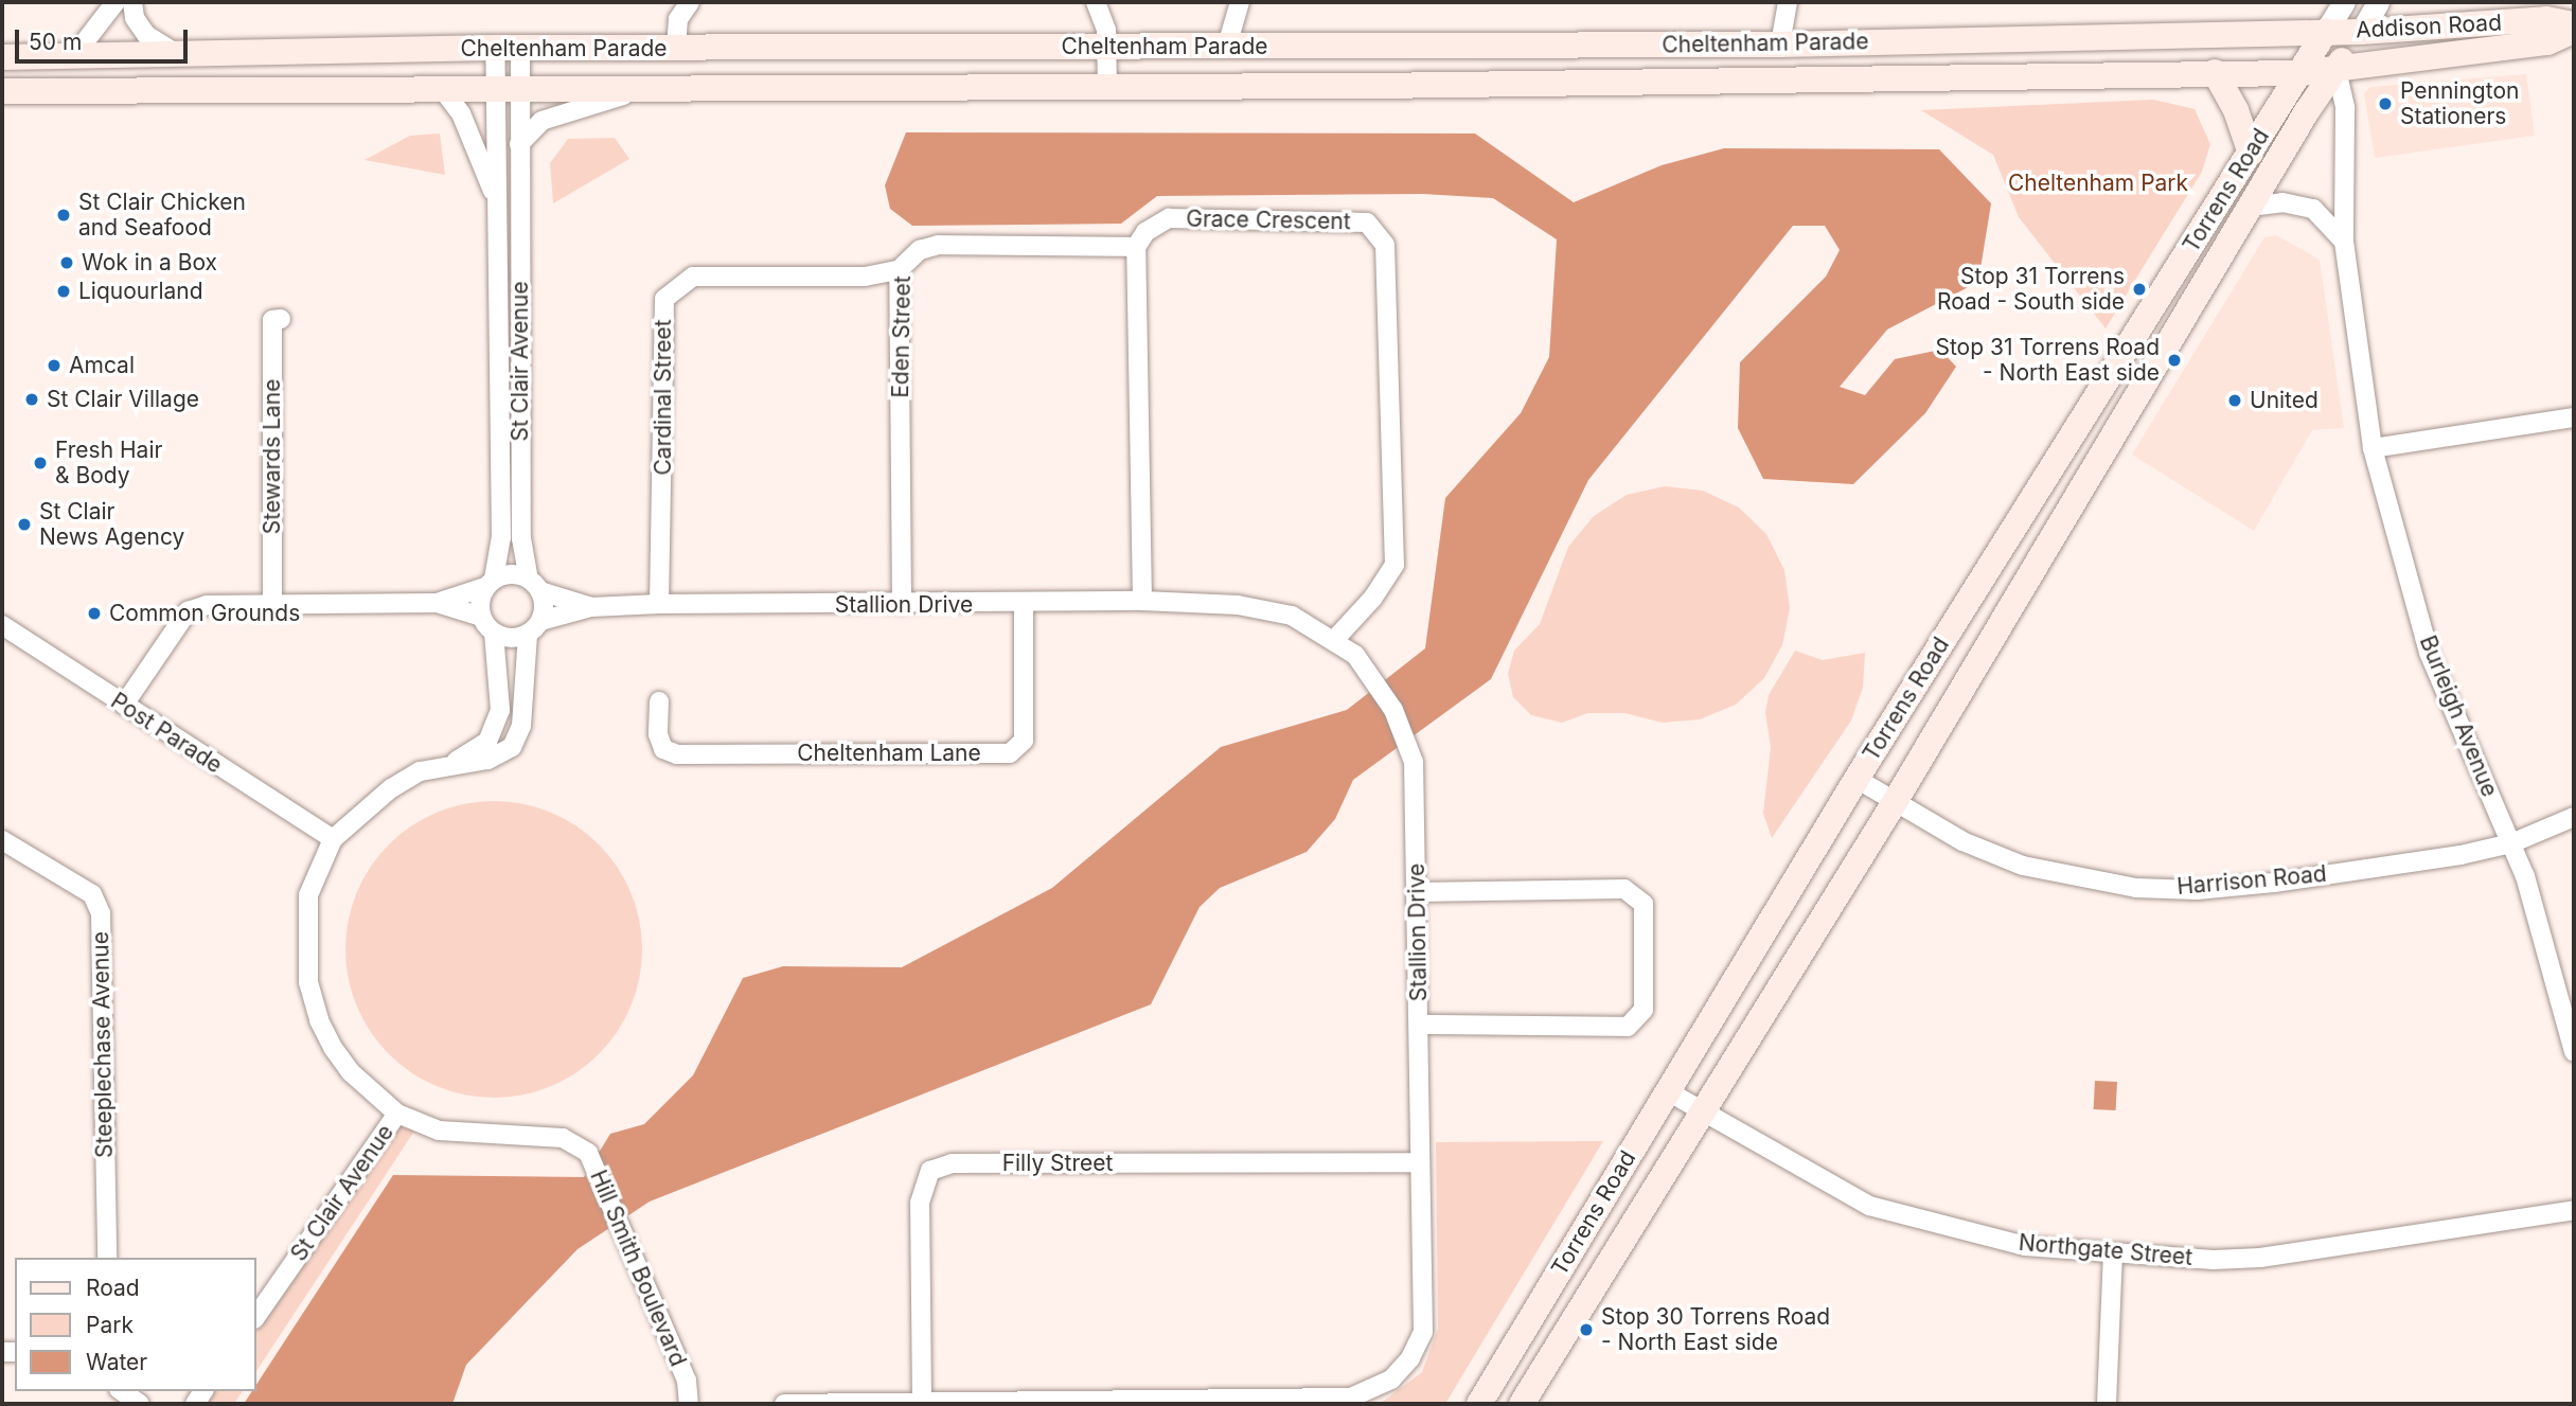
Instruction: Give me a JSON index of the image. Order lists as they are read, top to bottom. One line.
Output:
{"streets":{"main road":["Addison Road","Cheltenham Parade","Torrens Road"],"street":["Grace Crescent","Eden Street","St Clair Avenue","Cardinal Street","Stewards Lane","Stallion Drive","Burleigh Avenue","Post Parade","Cheltenham Lane","Harrison Road","Steeplechase Avenue","Filly Street","Northgate Street","Hill Smith Boulevard"]},"crossings":[["Addison Road","Cheltenham Parade"],["Addison Road","Torrens Road"],["Addison Road","Burleigh Avenue"],["Cheltenham Parade","Torrens Road"],["Cheltenham Parade","St Clair Avenue"],["Torrens Road","Burleigh Avenue"],["Torrens Road","Harrison Road"],["Torrens Road","Northgate Street"],["Grace Crescent","Eden Street"],["Grace Crescent","Stallion Drive"],["Eden Street","Cardinal Street"],["Eden Street","Stallion Drive"],["St Clair Avenue","Stallion Drive"],["St Clair Avenue","Post Parade"],["St Clair Avenue","Hill Smith Boulevard"],["Cardinal Street","Stallion Drive"],["Stallion Drive","Cheltenham Lane"],["Stallion Drive","Filly Street"],["Burleigh Avenue","Harrison Road"]],"parks":["Cheltenham Park"],"places":["Pennington Stationers","St Clair Chicken and Seafood","Wok in a Box","Stop 31 Torrens Road - South side","Liquourland","Stop 31 Torrens Road - North East side","Amcal","St Clair Village","United","Fresh Hair & Body","St Clair News Agency","Common Grounds","Stop 30 Torrens Road - North East side"],"legend":["Road","Park","Water"],"scale_bar":"50 m"}
